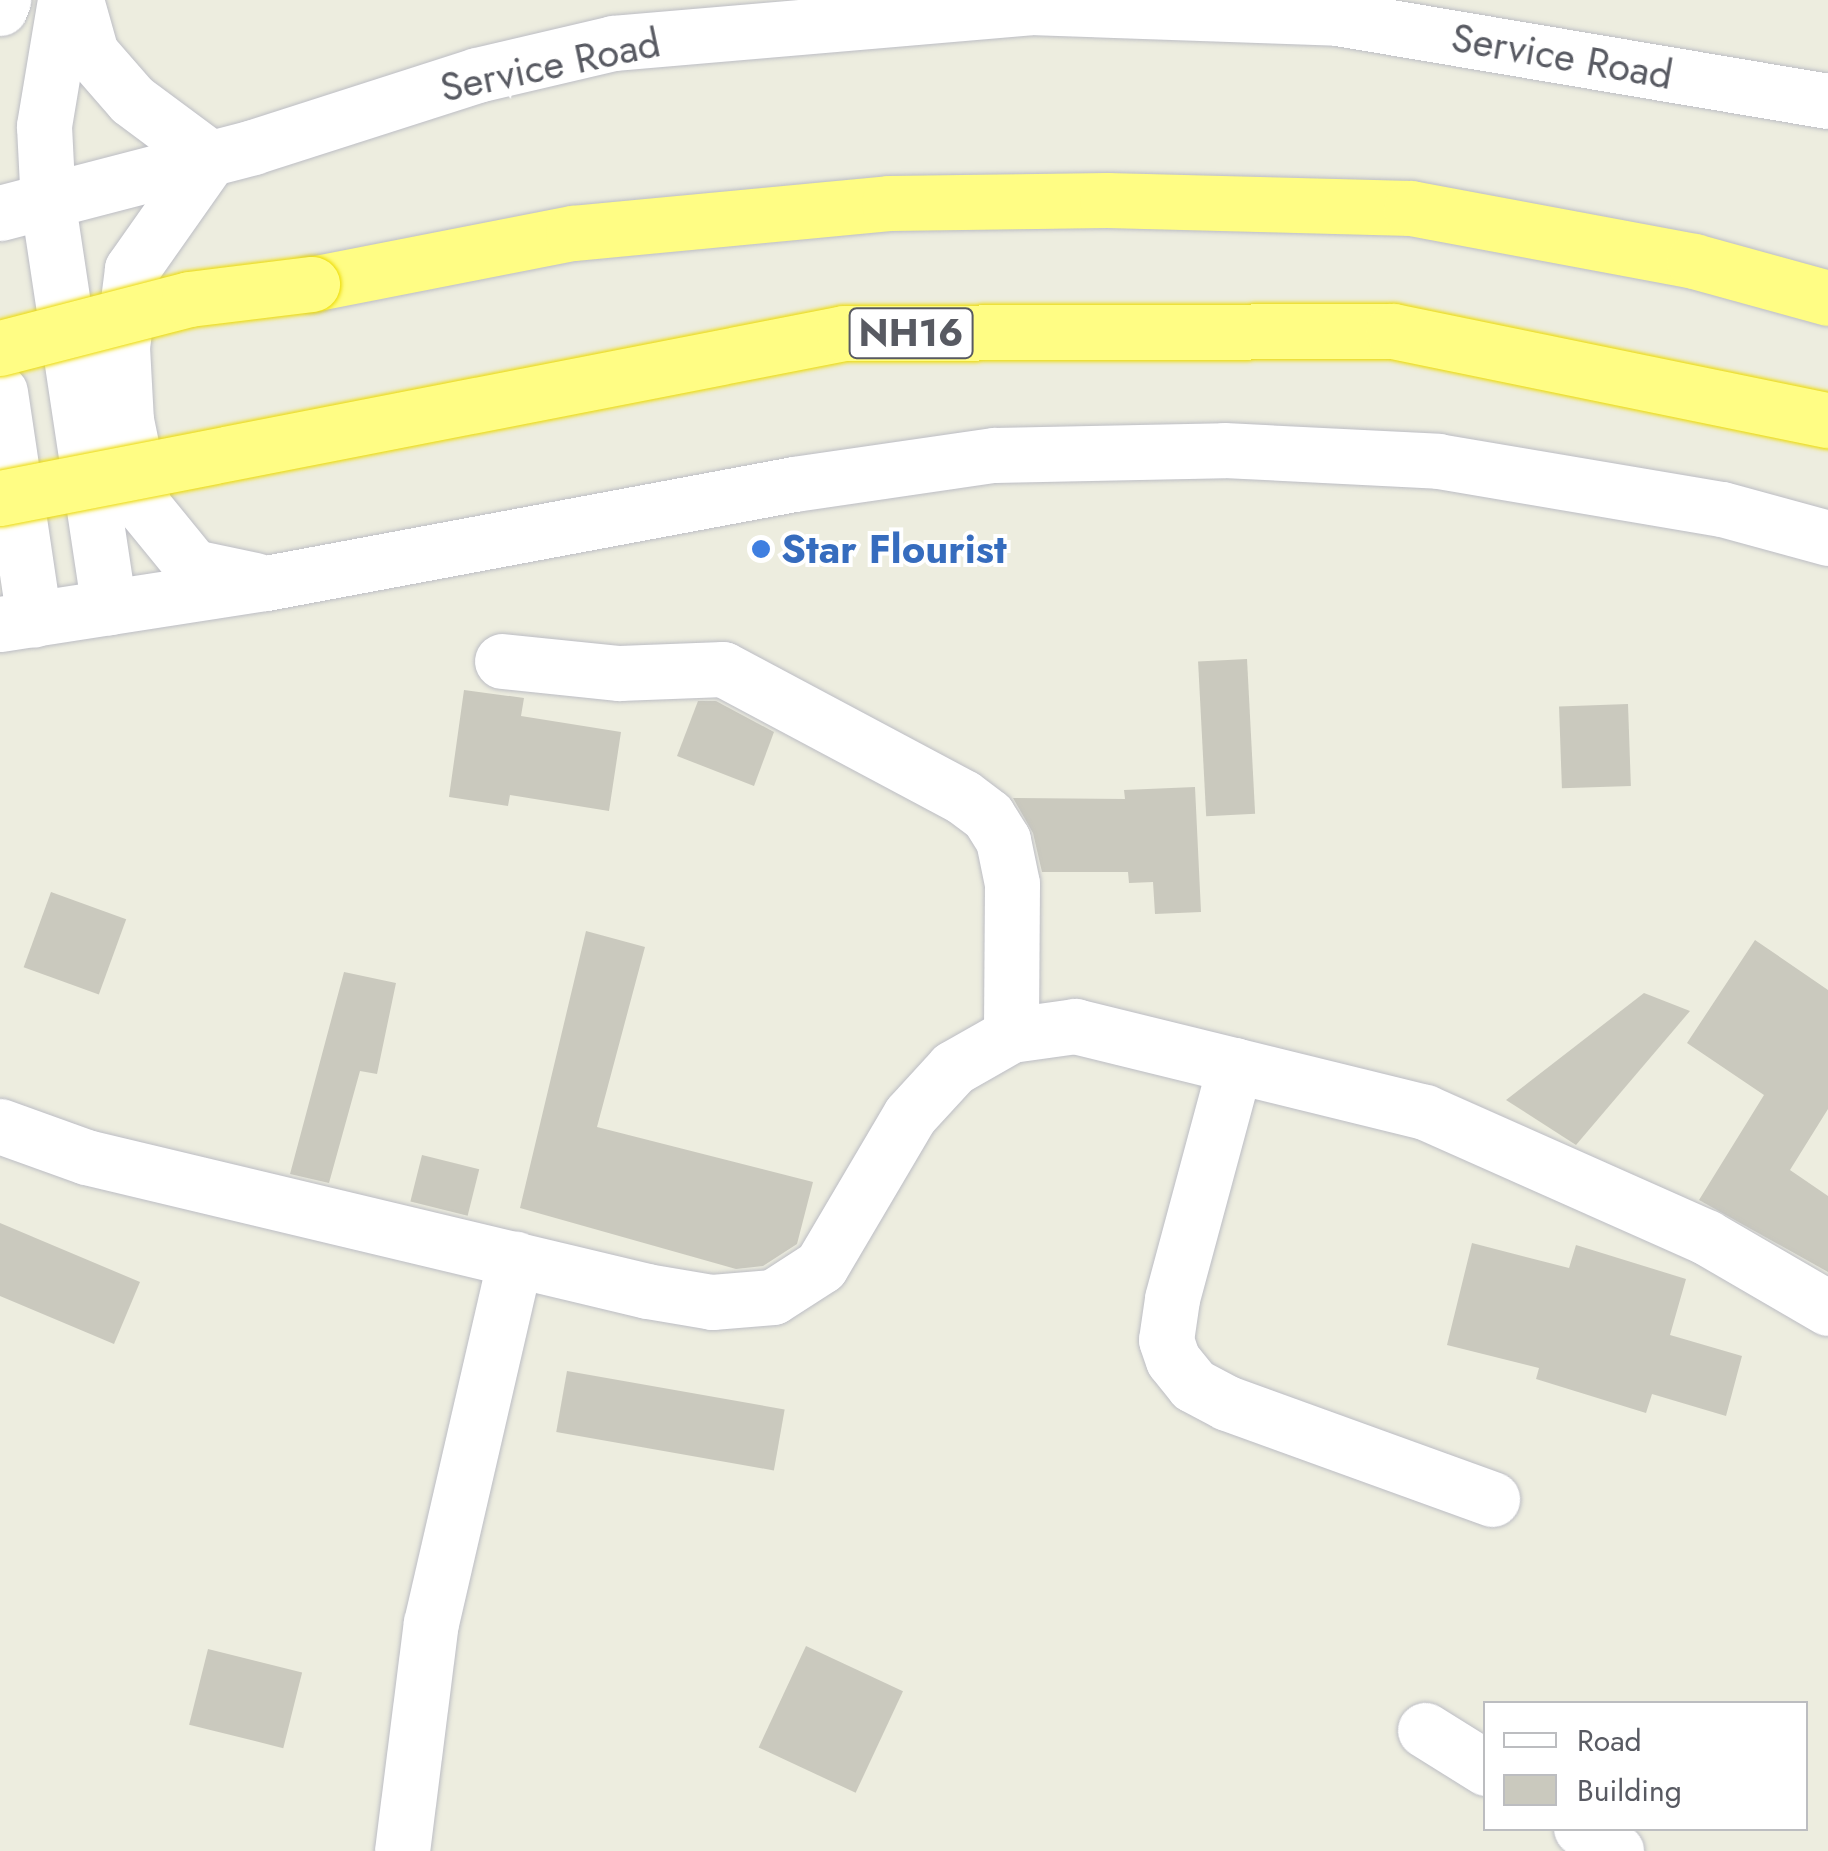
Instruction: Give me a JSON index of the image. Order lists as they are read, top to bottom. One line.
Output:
{"streets":{"highway":["NH16"],"street":["Service Road"]},"places":["Star Flourist"],"legend":["Road","Building"]}
